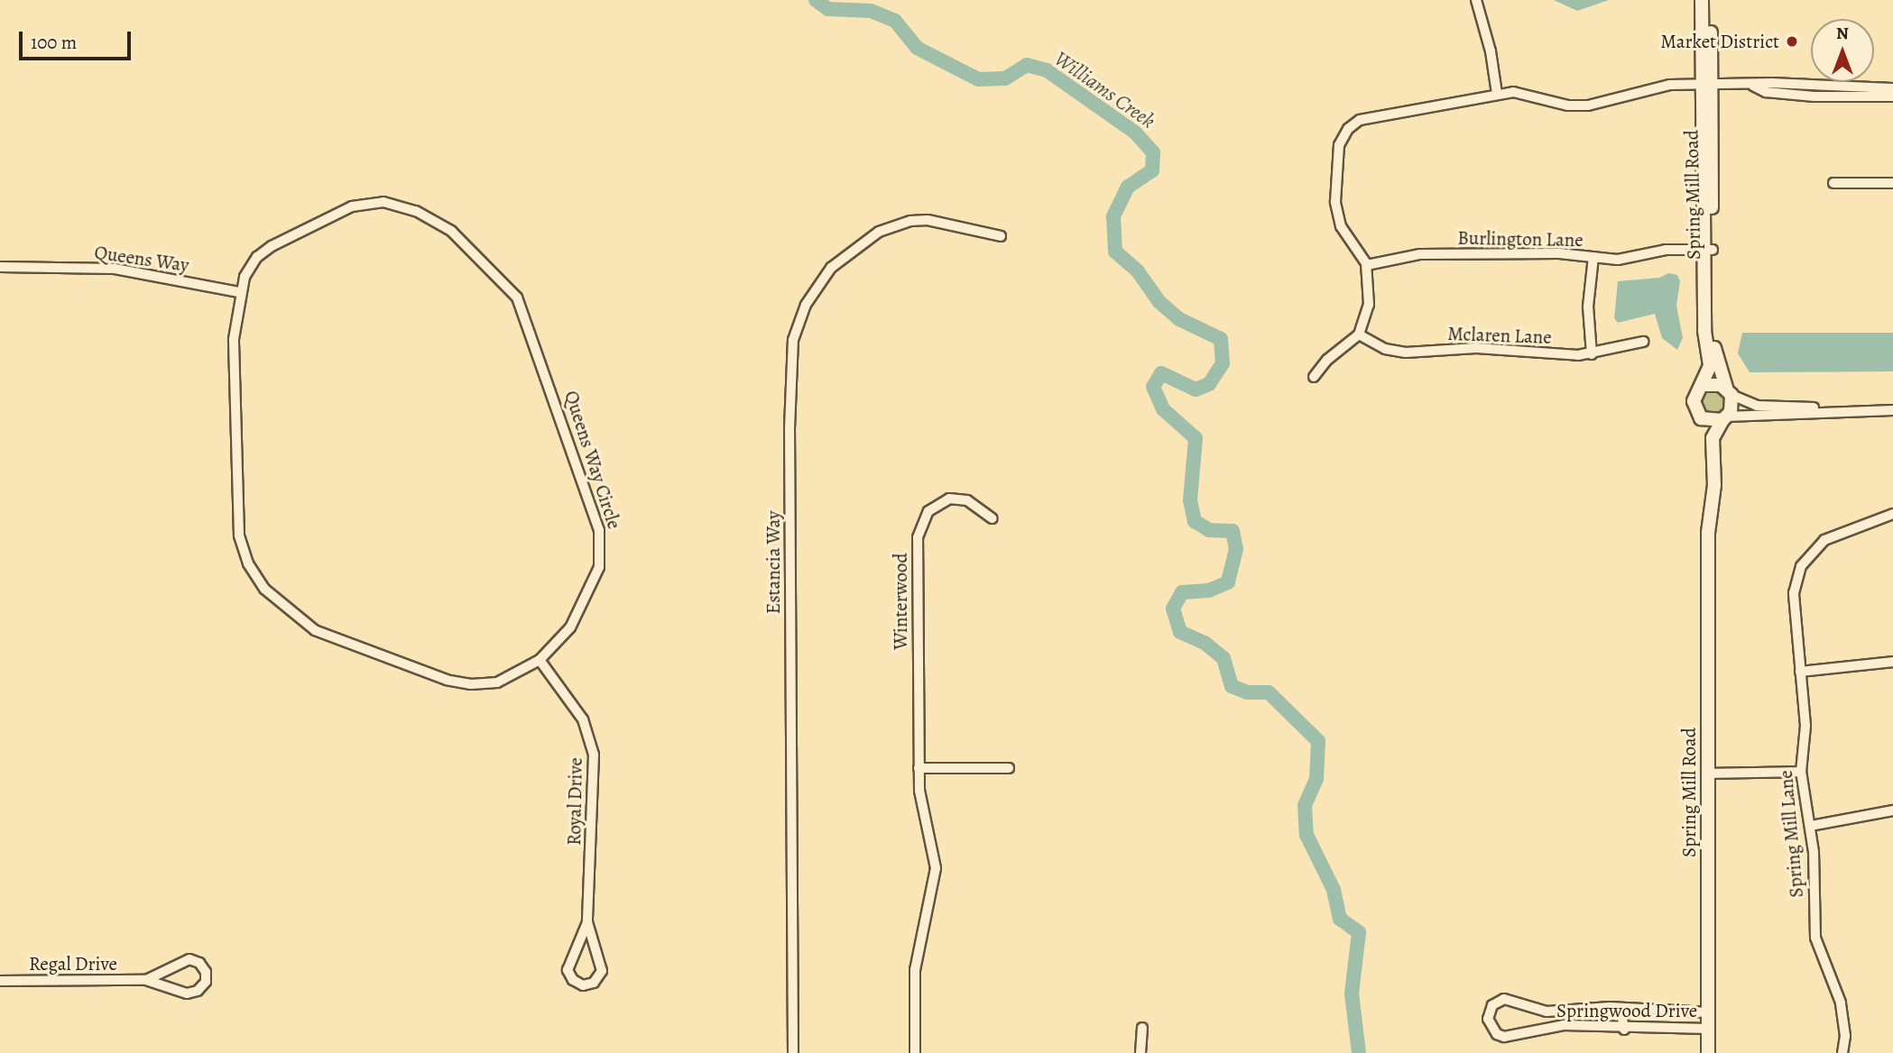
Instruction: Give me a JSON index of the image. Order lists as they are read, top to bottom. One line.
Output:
{"streets":{"street":["Spring Mill Road","Burlington Lane","Queens Way","Mclaren Lane","Queens Way Circle","Estancia Way","Winterwood","Royal Drive","Spring Mill Lane","Regal Drive","Springwood Drive"]},"crossings":[["Spring Mill Road","Burlington Lane"],["Spring Mill Road","Springwood Drive"],["Queens Way","Queens Way Circle"],["Queens Way Circle","Royal Drive"]],"water":["Williams Creek"],"places":["Market District"],"scale_bar":"100 m","north":"top"}
